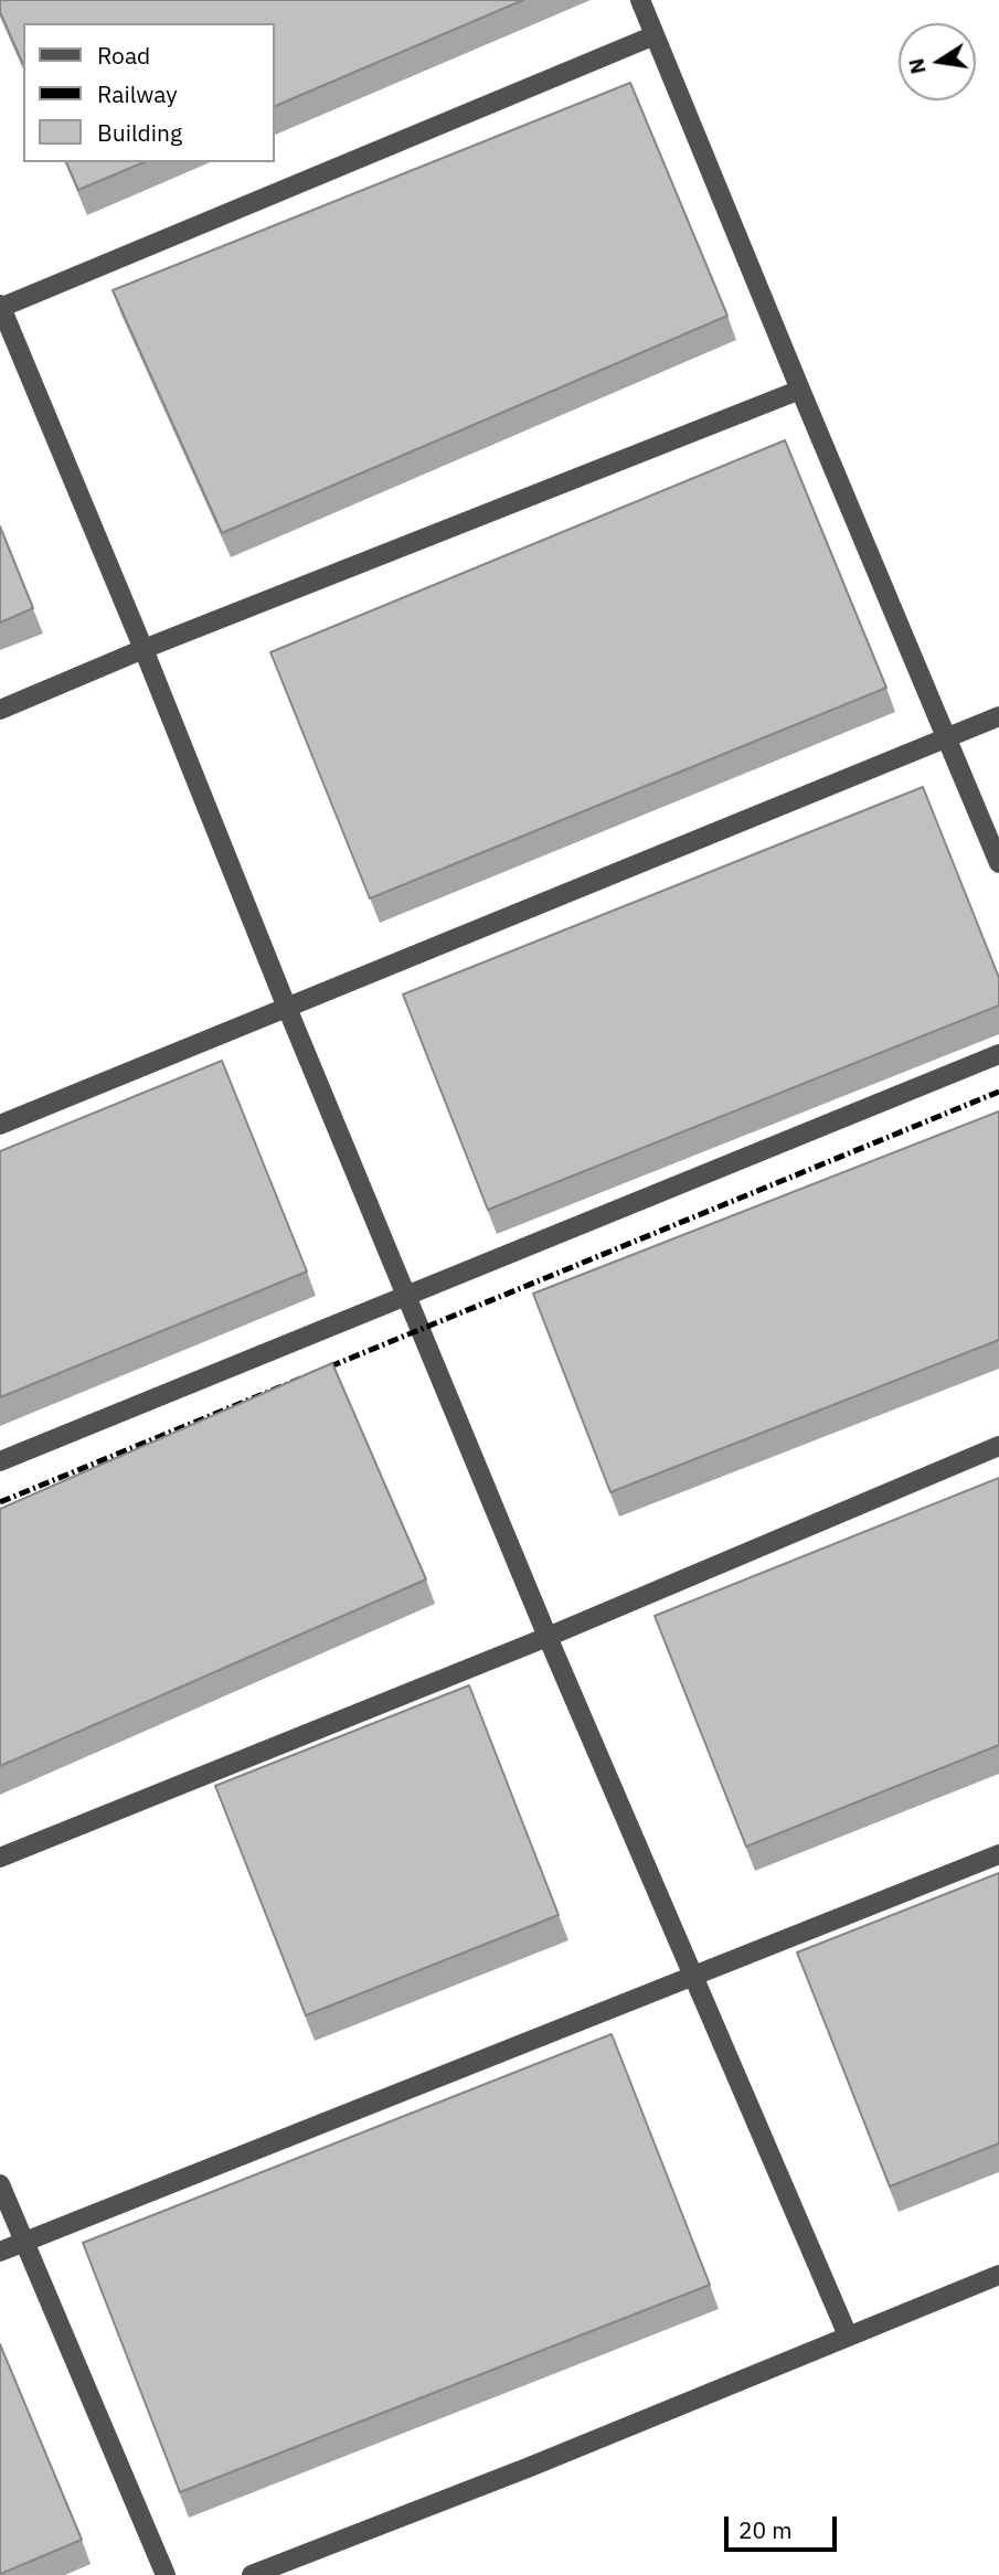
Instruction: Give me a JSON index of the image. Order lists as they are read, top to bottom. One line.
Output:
{"legend":["Road","Railway","Building"],"scale_bar":"20 m","north":"left"}
